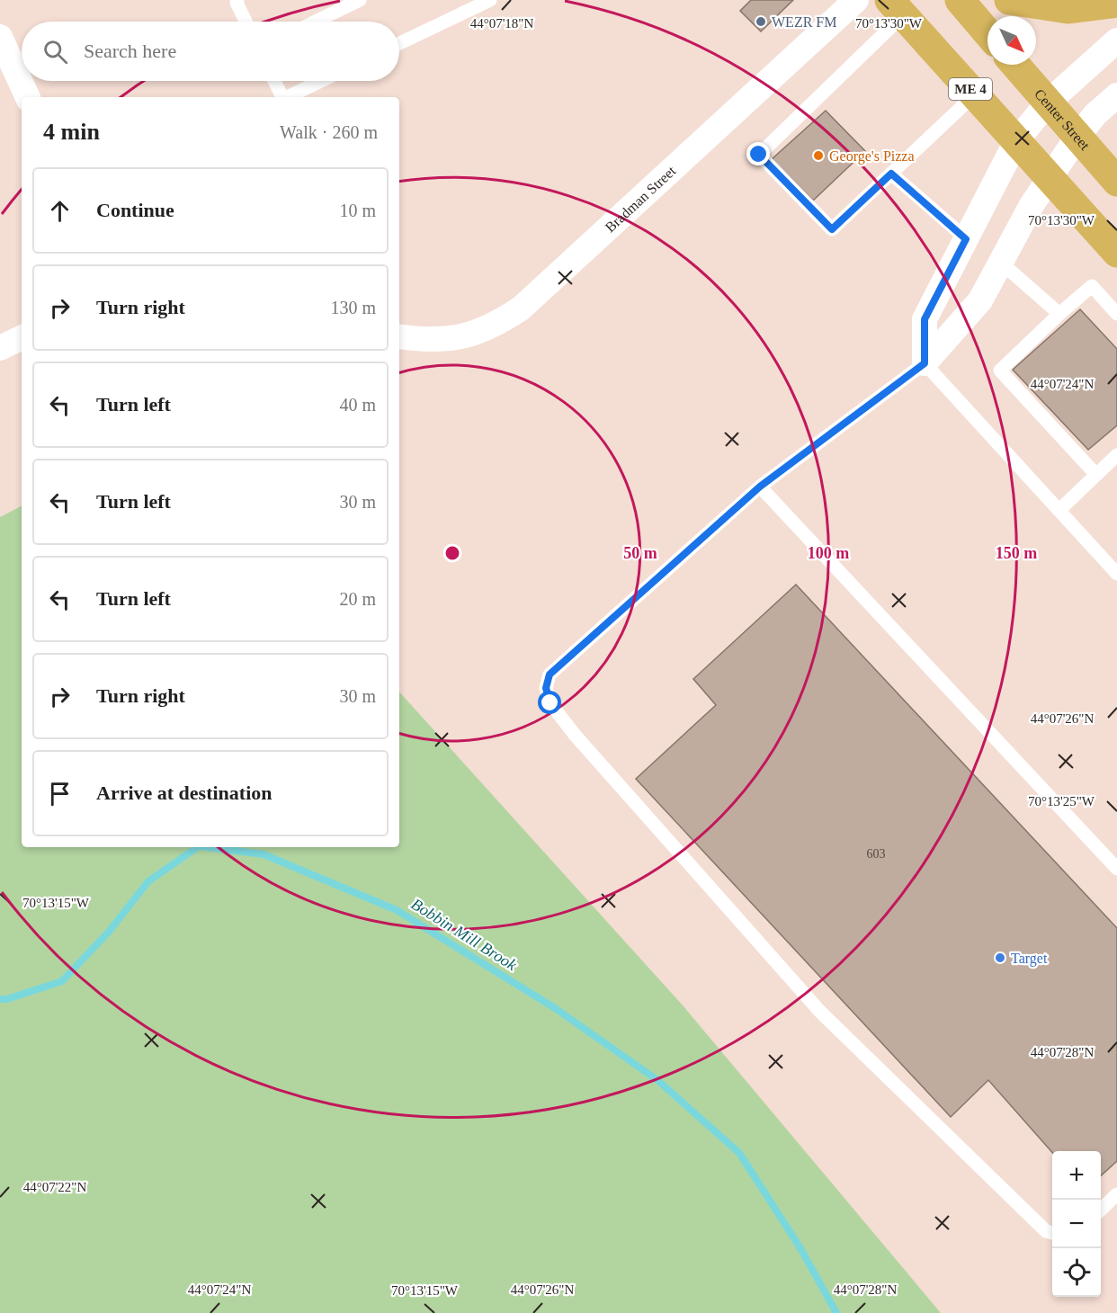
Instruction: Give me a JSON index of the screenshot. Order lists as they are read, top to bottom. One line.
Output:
{"streets":{"highway":["ME 4","Center Street"],"street":["Bradman Street"]},"water":["Bobbin Mill Brook"],"places":["WEZR FM","George's Pizza","Target"],"house_numbers":["603"],"north":"bottom right","page":{"search":"Search here","heading":["4 min","Walk · 260 m"],"list":[["Continue","10 m"],["Turn right","130 m"],["Turn left","40 m"],["Turn left","30 m"],["Turn left","20 m"],["Turn right","30 m"],"Arrive at destination"],"map_buttons":["+","−"]},"coordinates":["70°13'30\"W","44°07'18\"N","44°07'24\"N","44°07'26\"N","70°13'25\"W","70°13'15\"W","44°07'28\"N","44°07'22\"N"],"rings":["50 m","100 m","150 m"]}
